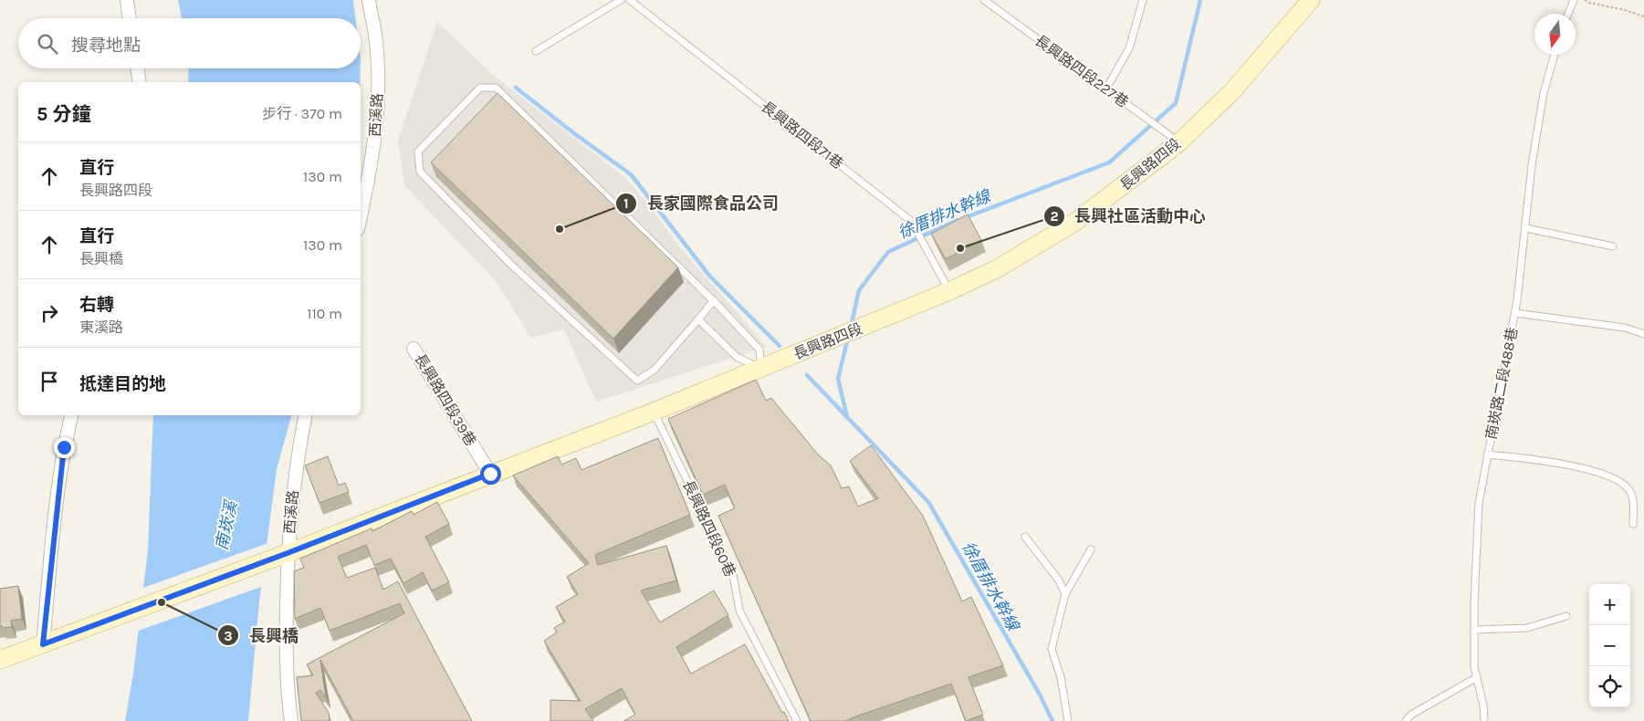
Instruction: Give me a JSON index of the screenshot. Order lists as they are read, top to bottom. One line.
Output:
{"streets":{"street":["西溪路","長興路四段","長興路四段39巷"],"lane":["長興路四段227巷","長興路四段71巷","南崁路二段488巷","長興路四段60巷"]},"crossings":[["長興路四段227巷","長興路四段"],["西溪路","長興路四段"],["長興路四段71巷","長興路四段"],["長興路四段","長興路四段39巷"],["長興路四段","長興路四段60巷"]],"water":["徐厝排水幹線","南崁溪"],"places":["長家國際食品公司","長興社區活動中心","長興橋"],"north":"bottom","page":{"search":"搜尋地點","heading":["5 分鐘","步行 · 370 m"],"list":[["直行","長興路四段","130 m"],["直行","長興橋","130 m"],["右轉","東溪路","110 m"],"抵達目的地"],"map_buttons":["+","−"]}}
